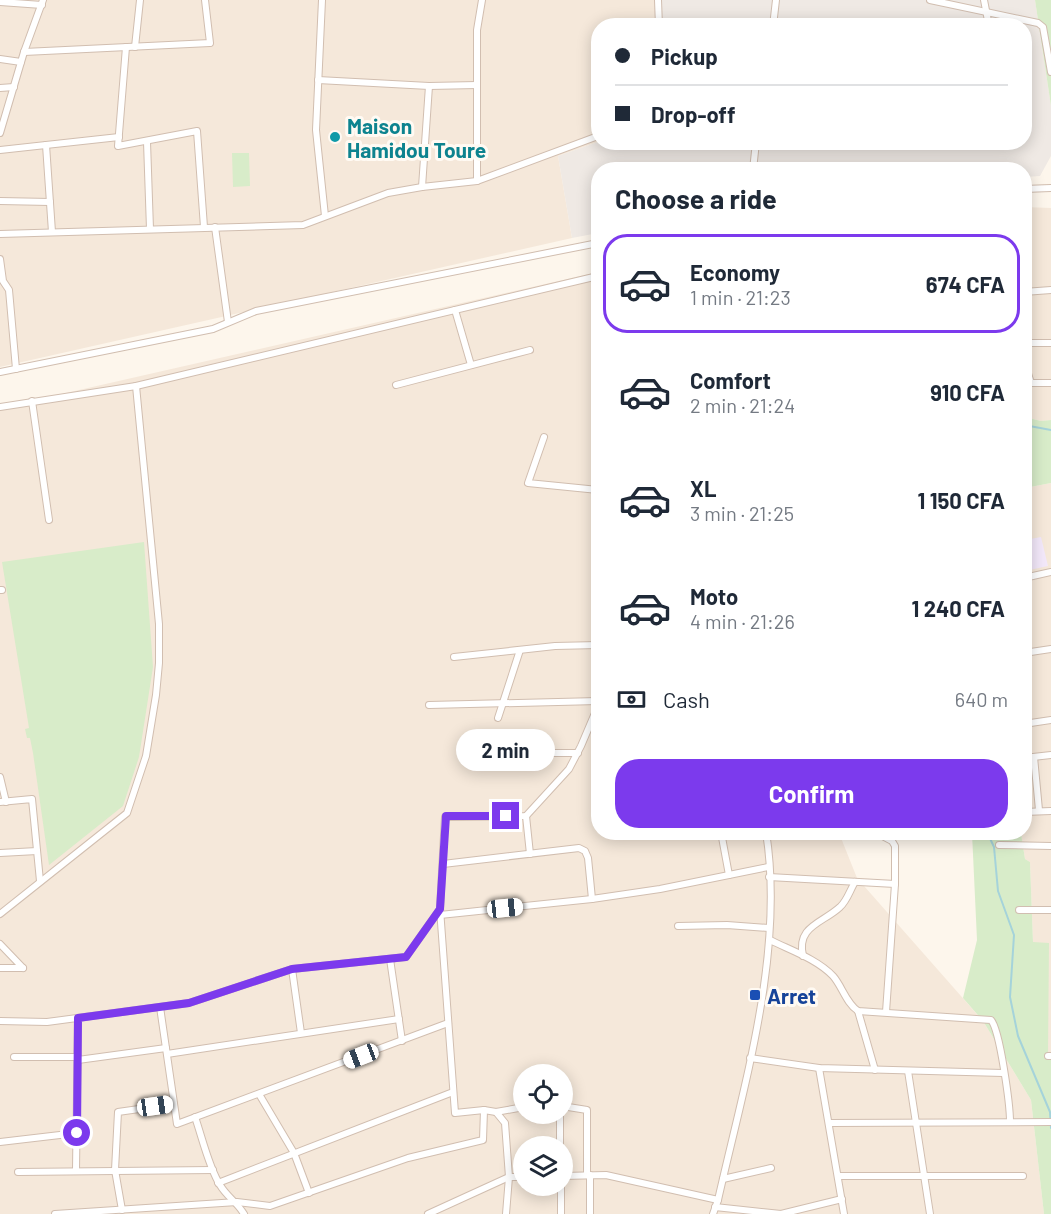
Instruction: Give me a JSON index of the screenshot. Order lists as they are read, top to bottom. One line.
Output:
{"places":{"other":["Maison Hamidou Toure"],"transit":["Arret"]},"page":{"banner":["Pickup","Drop-off"],"heading":"Choose a ride","list":[{"name":"Economy","note":"1 min · 21:23","value":"674 CFA"},{"name":"Comfort","note":"2 min · 21:24","value":"910 CFA"},{"name":"XL","note":"3 min · 21:25","value":"1 150 CFA"},{"name":"Moto","note":"4 min · 21:26","value":"1 240 CFA"}],"pay":["Cash","640 m"],"bubble":"2 min","buttons":"Confirm"}}
